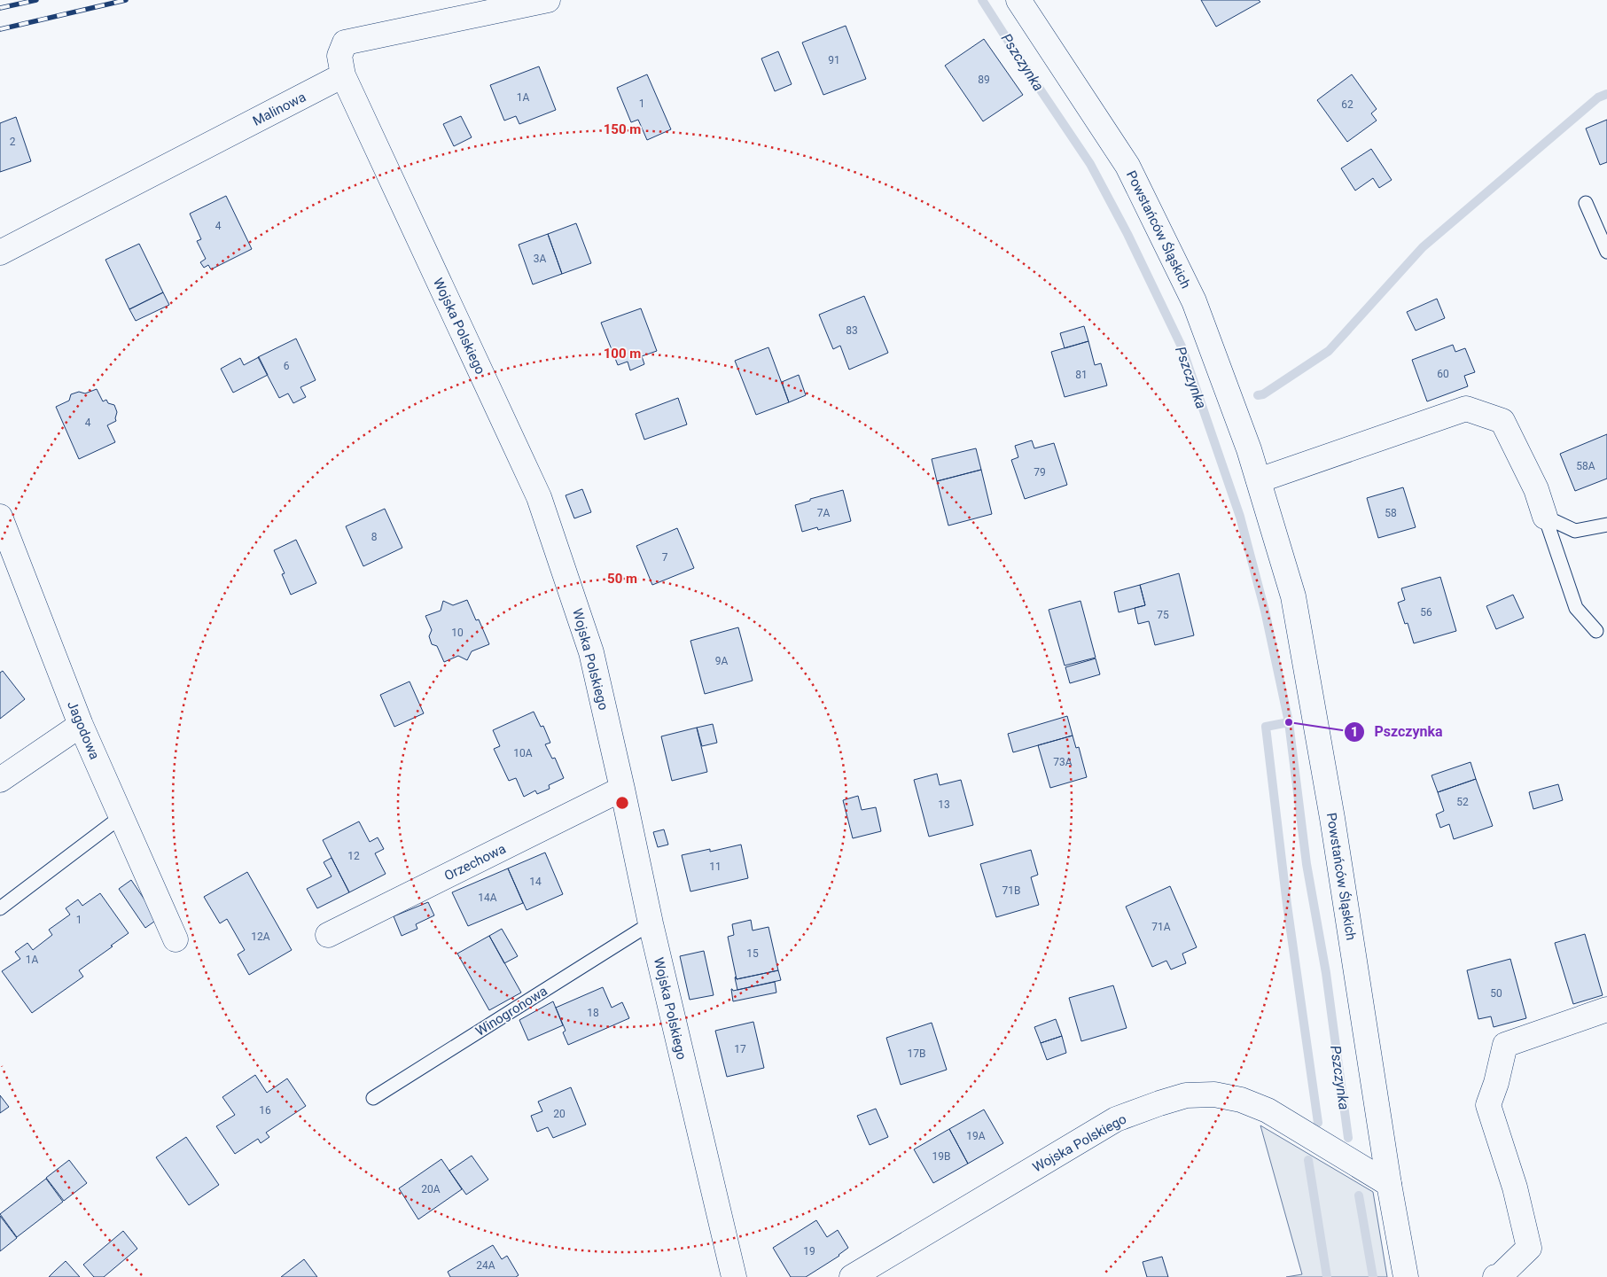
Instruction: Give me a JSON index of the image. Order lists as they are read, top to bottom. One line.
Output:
{"streets":{"street":["Malinowa","Powstańców Śląskich","Wojska Polskiego","Jagodowa","Orzechowa"],"lane":["Winogronowa"]},"crossings":[["Malinowa","Wojska Polskiego"],["Powstańców Śląskich","Wojska Polskiego"],["Wojska Polskiego","Orzechowa"],["Wojska Polskiego","Winogronowa"]],"water":["Pszczynka"],"places":["Pszczynka"],"house_numbers":["91","89","1A","1","62","2","4","3A","83","6","60","81","4","58A","79","7A","58","8","7","56","75","10","9A","10A","73A","52","13","12","11","14","71B","14A","1","71A","12A","15","1A","50","18","17","17B","16","20","19A","19B","20A","19","24A"],"rings":["150 m","100 m","50 m"]}
